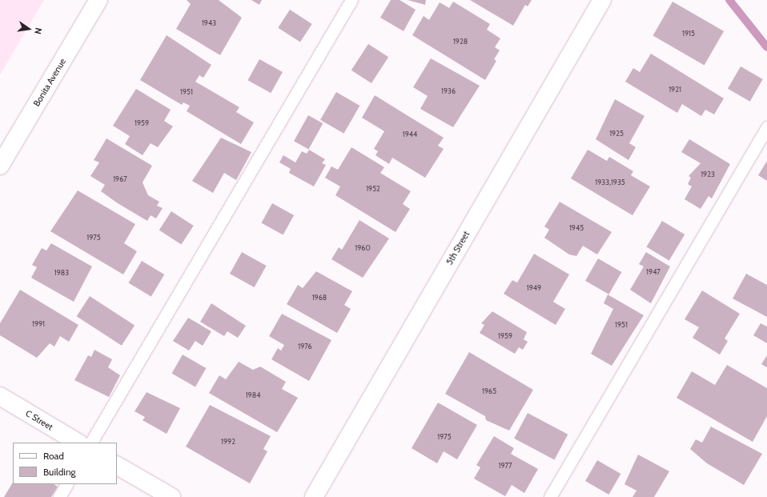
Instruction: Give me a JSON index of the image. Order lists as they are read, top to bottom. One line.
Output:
{"streets":{"street":["Bonita Avenue","5th Street","C Street"]},"house_numbers":["1943","1915","1928","1921","1936","1951","1959","1925","1944","1923","1967","1933,1935","1952","1945","1975","1960","1947","1983","1949","1968","1991","1951","1959","1976","1965","1984","1975","1992","1977"],"legend":["Road","Building"],"north":"right"}
